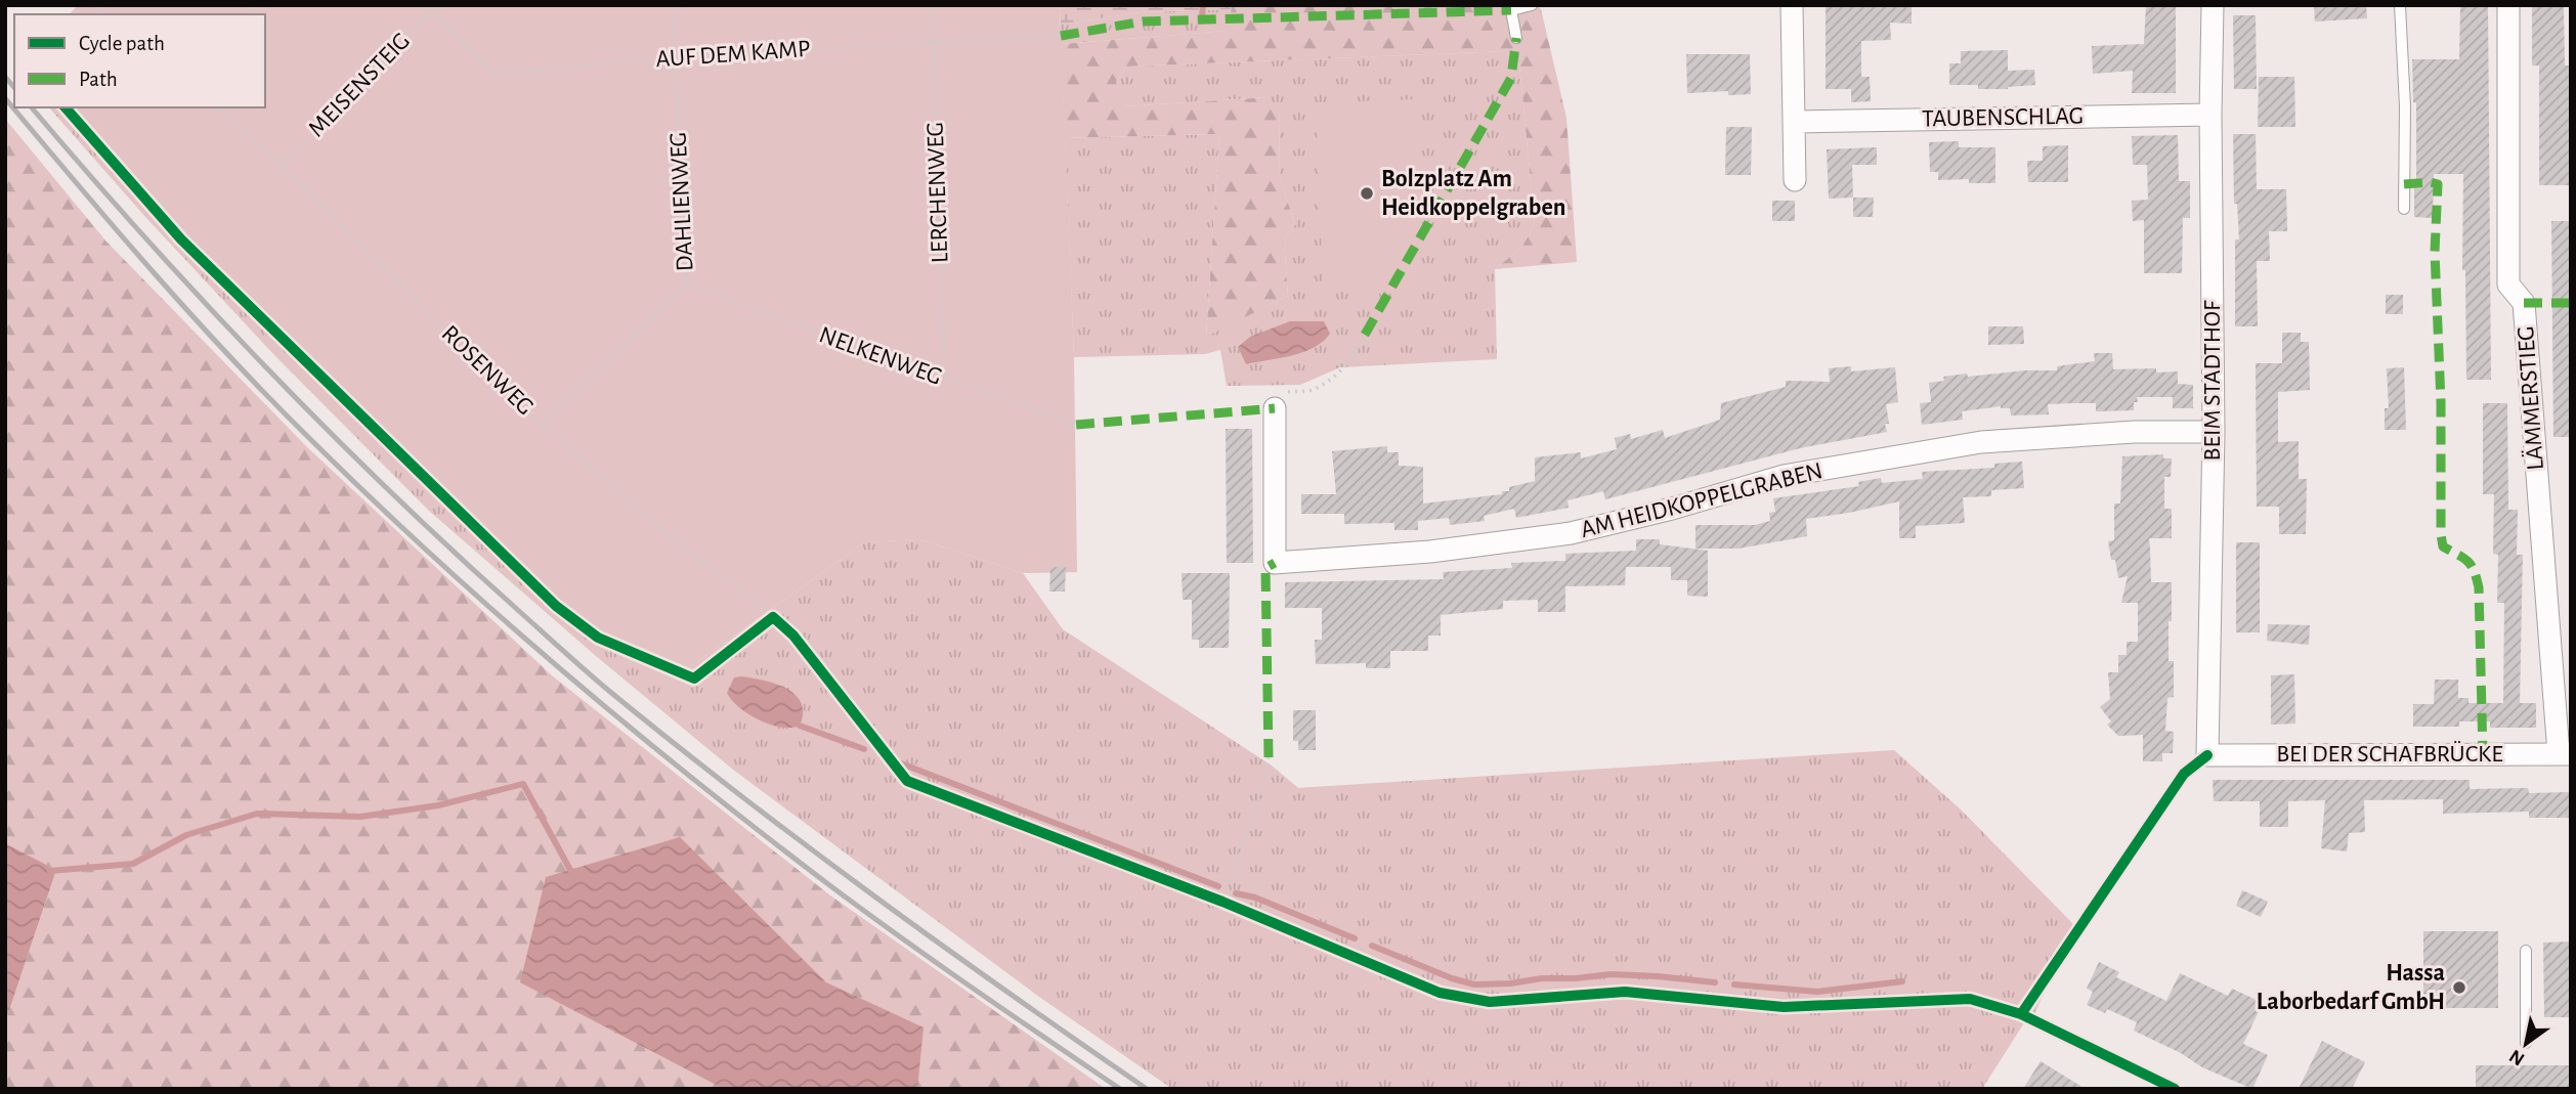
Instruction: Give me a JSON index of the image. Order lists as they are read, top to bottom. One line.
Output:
{"streets":{"street":["TAUBENSCHLAG","BEIM STADTHOF","LÄMMERSTIEG","AM HEIDKOPPELGRABEN","BEI DER SCHAFBRÜCKE"],"path":["AUF DEM KAMP","MEISENSTEIG","LERCHENWEG","DAHLIENWEG","NELKENWEG","ROSENWEG"]},"crossings":[["AUF DEM KAMP","MEISENSTEIG"],["AUF DEM KAMP","LERCHENWEG"],["AUF DEM KAMP","DAHLIENWEG"],["MEISENSTEIG","ROSENWEG"],["TAUBENSCHLAG","BEIM STADTHOF"],["LERCHENWEG","NELKENWEG"],["DAHLIENWEG","NELKENWEG"],["DAHLIENWEG","ROSENWEG"],["BEIM STADTHOF","AM HEIDKOPPELGRABEN"],["BEIM STADTHOF","BEI DER SCHAFBRÜCKE"],["LÄMMERSTIEG","BEI DER SCHAFBRÜCKE"]],"places":["Bolzplatz Am Heidkoppelgraben","Hassa Laborbedarf GmbH"],"legend":["Cycle path","Path"],"north":"bottom left"}
